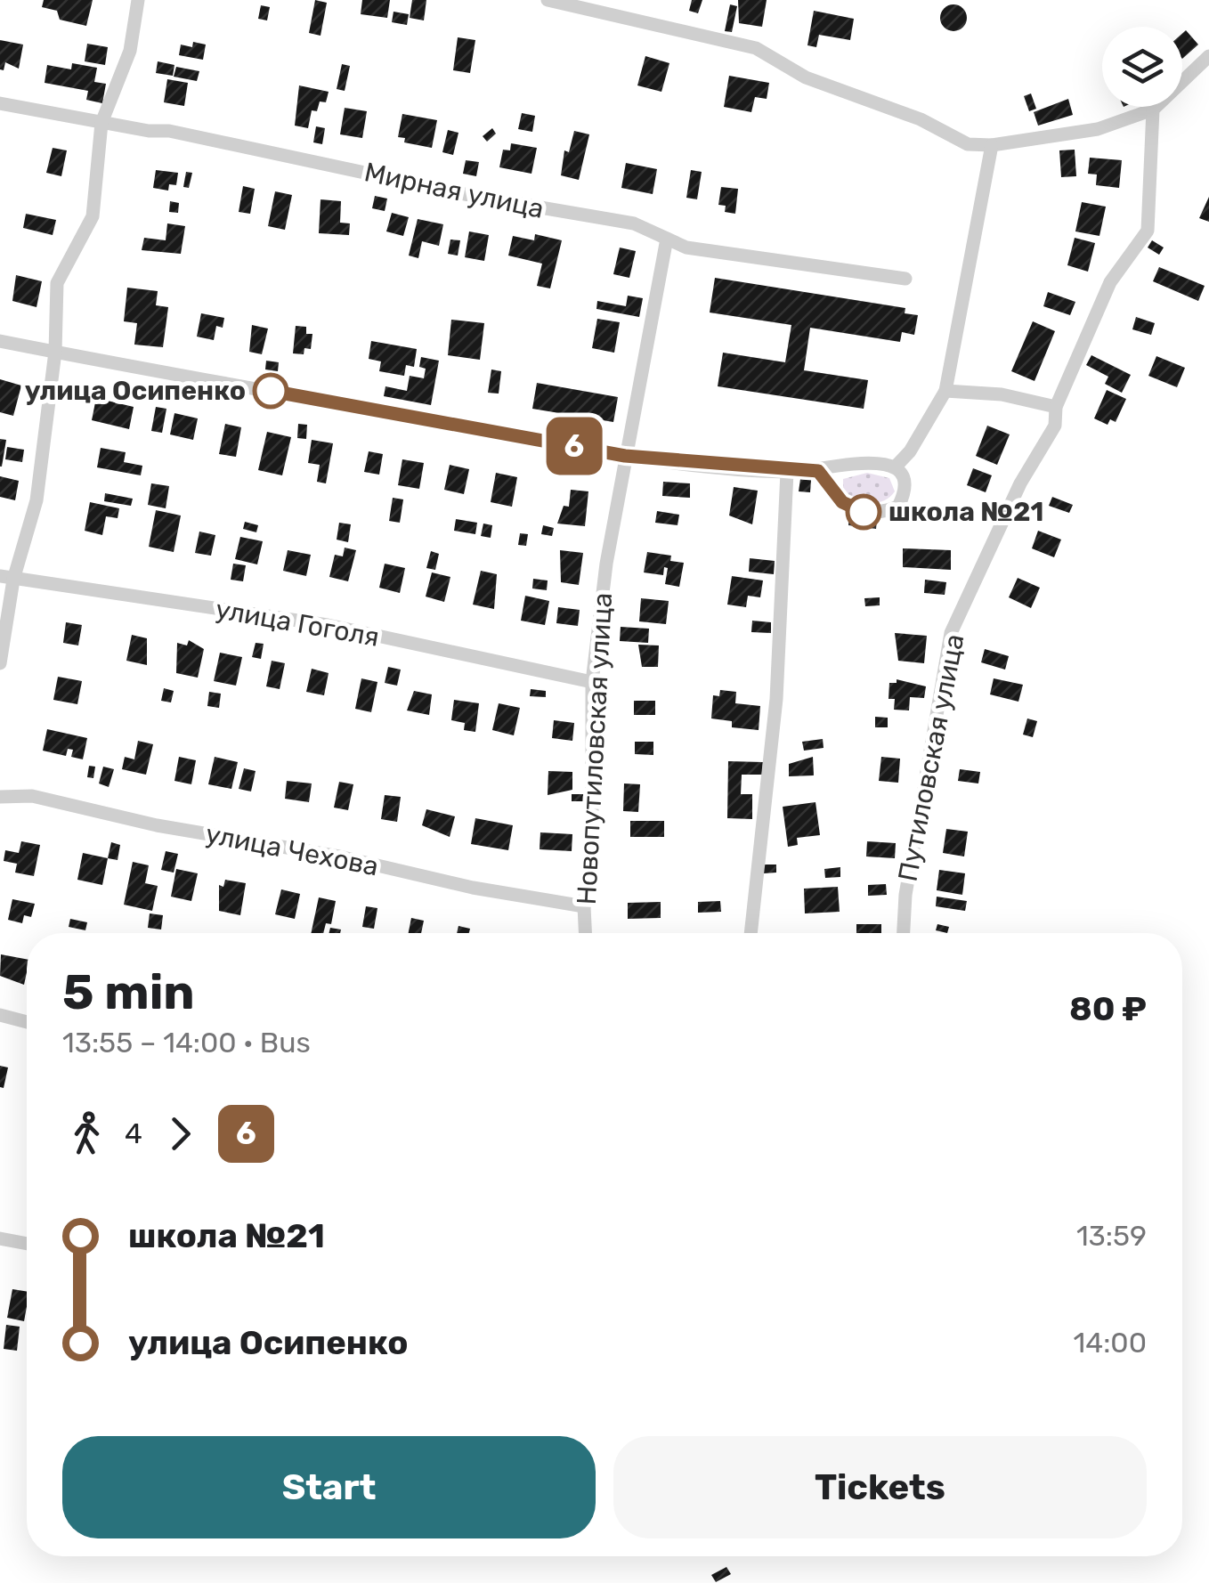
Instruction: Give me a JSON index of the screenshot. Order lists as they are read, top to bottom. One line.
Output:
{"streets":{"street":["Мирная улица","улица Гоголя","Новопутиловская улица","Путиловская улица","улица Чехова"]},"crossings":[["Мирная улица","Новопутиловская улица"],["улица Гоголя","Новопутиловская улица"],["Новопутиловская улица","улица Чехова"]],"places":["улица Осипенко","школа №21"],"lines":["bus line 6"],"page":{"on_map":"6","heading":["5 min","13:55 – 14:00 · Bus","80 ₽"],"legs":["4","6"],"list":[{"name":"школа №21","value":"13:59"},{"name":"улица Осипенко","value":"14:00"}],"buttons":["Start","Tickets"]}}
